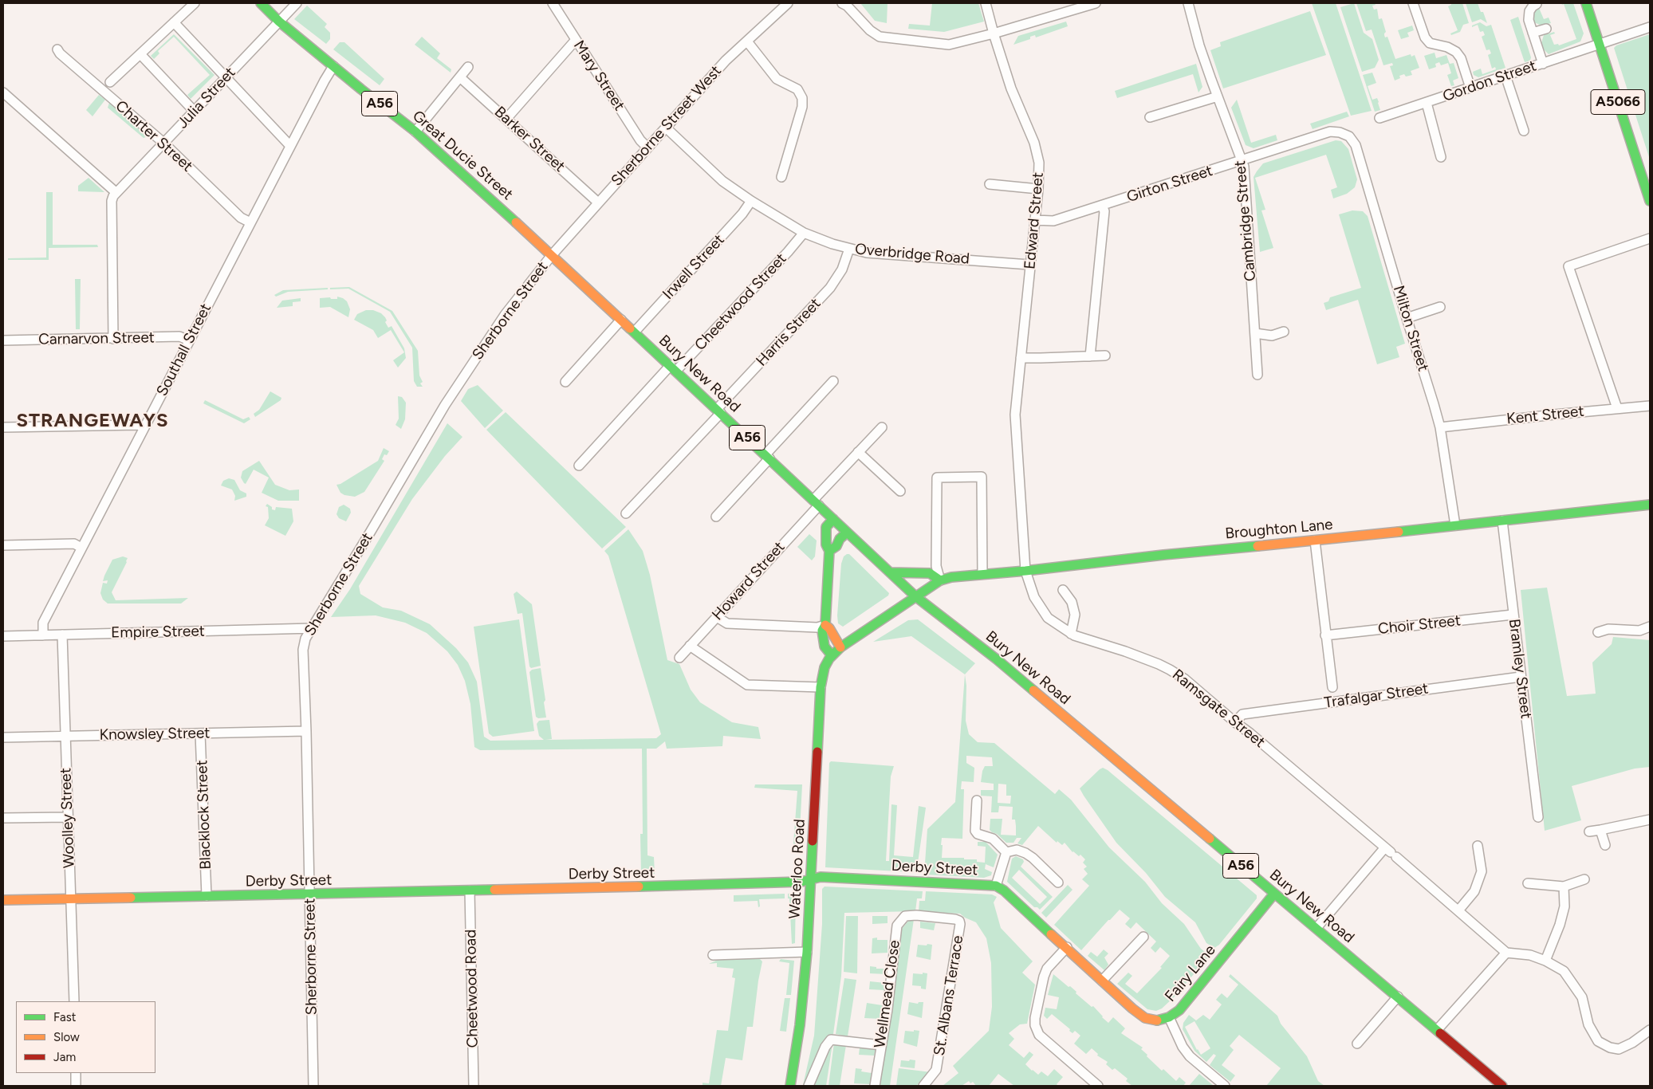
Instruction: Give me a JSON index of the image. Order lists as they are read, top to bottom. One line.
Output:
{"streets":{"main road":["A5066","A56","Great Ducie Street","Bury New Road","Broughton Lane","Derby Street","Waterloo Road","Fairy Lane"],"street":["Mary Street","Gordon Street","Julia Street","Sherborne Street West","Charter Street","Barker Street","Girton Street","Edward Street","Cambridge Street","Overbridge Road","Irwell Street","Cheetwood Street","Sherborne Street","Milton Street","Harris Street","Carnarvon Street","Southall Street","Kent Street","Howard Street","Choir Street","Empire Street","Bramley Street","Trafalgar Street","Ramsgate Street","Knowsley Street","Blacklock Street","Woolley Street","Cheetwood Road","Wellmead Close","St. Albans Terrace"]},"crossings":[["Mary Street","Sherborne Street West"],["Gordon Street","A5066"],["Julia Street","Charter Street"],["Julia Street","Great Ducie Street"],["Sherborne Street West","Barker Street"],["Sherborne Street West","Great Ducie Street"],["Sherborne Street West","Overbridge Road"],["Sherborne Street West","Sherborne Street"],["Sherborne Street West","Bury New Road"],["Charter Street","Southall Street"],["Great Ducie Street","Sherborne Street"],["Great Ducie Street","Southall Street"],["Great Ducie Street","Bury New Road"],["Girton Street","Edward Street"],["Girton Street","Cambridge Street"],["Girton Street","Milton Street"],["Edward Street","Overbridge Road"],["Edward Street","Broughton Lane"],["Edward Street","Ramsgate Street"],["Overbridge Road","Irwell Street"],["Overbridge Road","Cheetwood Street"],["Overbridge Road","Harris Street"],["Irwell Street","Bury New Road"],["Cheetwood Street","Bury New Road"],["Sherborne Street","Bury New Road"],["Sherborne Street","Empire Street"],["Sherborne Street","Knowsley Street"],["Sherborne Street","Derby Street"],["Milton Street","Kent Street"],["Milton Street","Broughton Lane"],["Harris Street","Bury New Road"],["Carnarvon Street","Southall Street"],["Southall Street","Empire Street"],["Bury New Road","Broughton Lane"],["Bury New Road","Howard Street"],["Bury New Road","Waterloo Road"],["Bury New Road","Fairy Lane"],["Broughton Lane","Bramley Street"],["Broughton Lane","Ramsgate Street"],["Broughton Lane","Waterloo Road"],["Choir Street","Bramley Street"],["Empire Street","Woolley Street"],["Bramley Street","Trafalgar Street"],["Trafalgar Street","Ramsgate Street"],["Knowsley Street","Blacklock Street"],["Knowsley Street","Woolley Street"],["Blacklock Street","Derby Street"],["Woolley Street","Derby Street"],["Derby Street","Waterloo Road"],["Derby Street","Fairy Lane"],["Derby Street","Cheetwood Road"],["Wellmead Close","St. Albans Terrace"]],"districts":["STRANGEWAYS"],"legend":["Fast","Slow","Jam"]}
